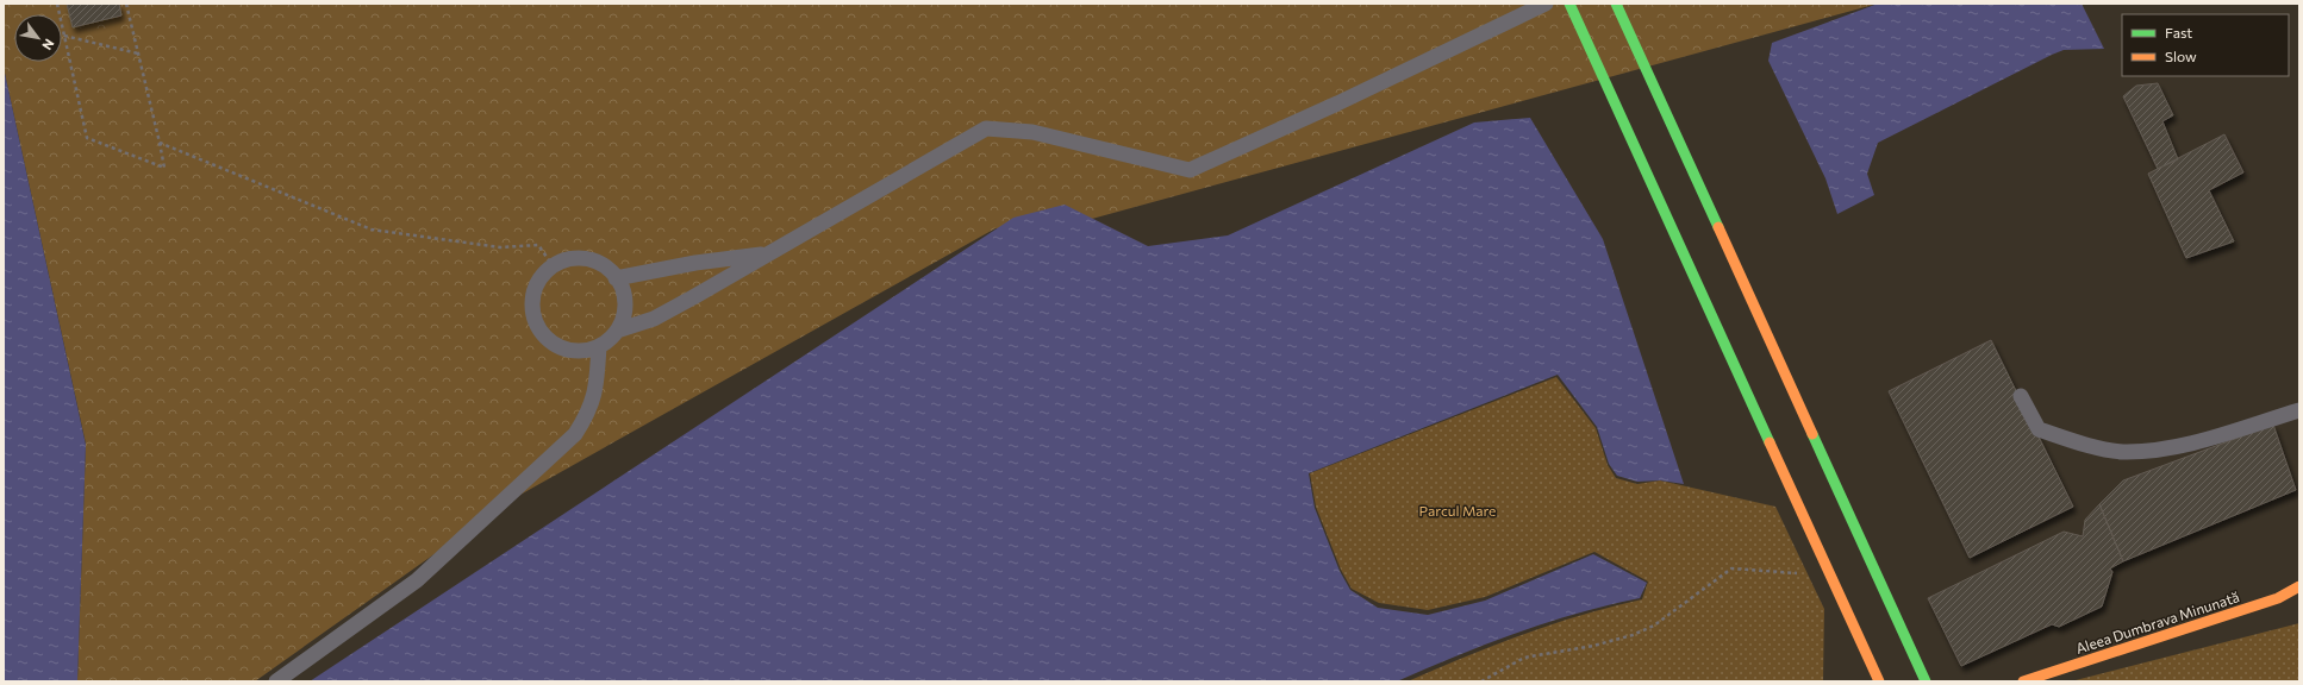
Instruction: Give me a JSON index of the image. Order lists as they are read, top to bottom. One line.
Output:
{"streets":{"main road":["Aleea Dumbrava Minunată"]},"parks":["Parcul Mare"],"legend":["Fast","Slow"],"north":"bottom right"}
